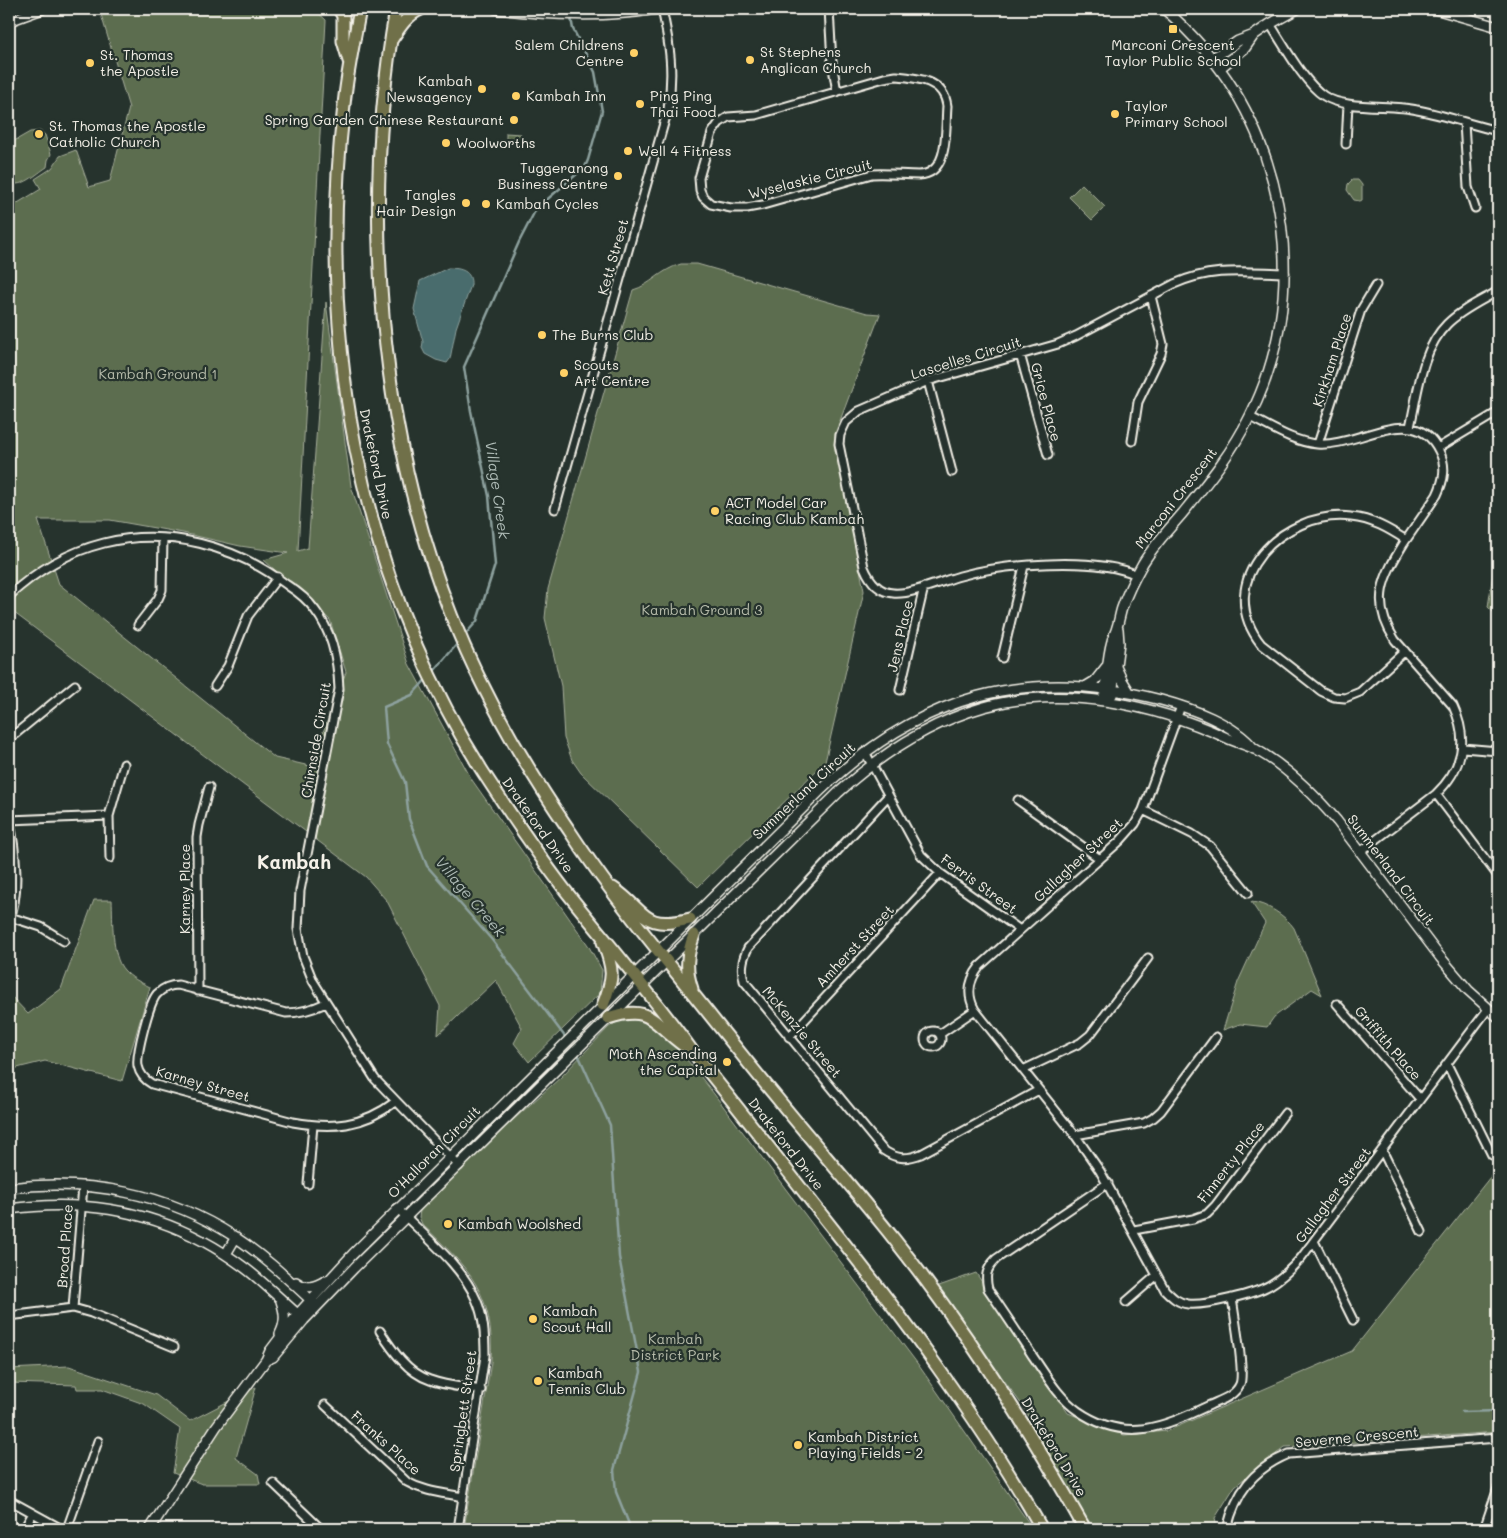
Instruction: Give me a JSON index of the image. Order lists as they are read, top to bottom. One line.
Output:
{"streets":{"highway":["Drakeford Drive"],"street":["Wyselaskie Circuit","Kett Street","Lascelles Circuit","Kirkham Place","Grice Place","Marconi Crescent","Jens Place","Chirnside Circuit","Summerland Circuit","Gallagher Street","Ferris Street","Karney Place","Amherst Street","McKenzie Street","Griffith Place","Karney Street","O'Halloran Circuit","Finnerty Place","Broad Place","Springbett Street","Severne Crescent","Franks Place"]},"crossings":[["Lascelles Circuit","Grice Place"],["Lascelles Circuit","Marconi Crescent"],["Lascelles Circuit","Jens Place"],["Drakeford Drive","Summerland Circuit"],["Drakeford Drive","O'Halloran Circuit"],["Marconi Crescent","Summerland Circuit"],["Chirnside Circuit","Karney Street"],["Chirnside Circuit","O'Halloran Circuit"],["Summerland Circuit","Gallagher Street"],["Summerland Circuit","Ferris Street"],["Summerland Circuit","O'Halloran Circuit"],["Gallagher Street","Ferris Street"],["Gallagher Street","McKenzie Street"],["Gallagher Street","Griffith Place"],["Gallagher Street","Finnerty Place"],["Ferris Street","Amherst Street"],["Ferris Street","McKenzie Street"],["Karney Place","Karney Street"],["Amherst Street","McKenzie Street"],["O'Halloran Circuit","Springbett Street"],["Springbett Street","Franks Place"]],"districts":["Kambah"],"water":["Village Creek"],"parks":["Kambah Ground 1","Kambah Ground 3","Kambah District Park"],"places":{"transit":["Marconi Crescent Taylor Public School"],"other":["Salem Childrens Centre","St Stephens Anglican Church","St. Thomas the Apostle","Kambah Newsagency","Kambah Inn","Ping Ping Thai Food","Taylor Primary School","Spring Garden Chinese Restaurant","St. Thomas the Apostle Catholic Church","Woolworths","Well 4 Fitness","Tuggeranong Business Centre","Tangles Hair Design","Kambah Cycles","The Burns Club","Scouts Art Centre","ACT Model Car Racing Club Kambah","Moth Ascending the Capital","Kambah Woolshed","Kambah Scout Hall","Kambah Tennis Club","Kambah District Playing Fields - 2"]}}
